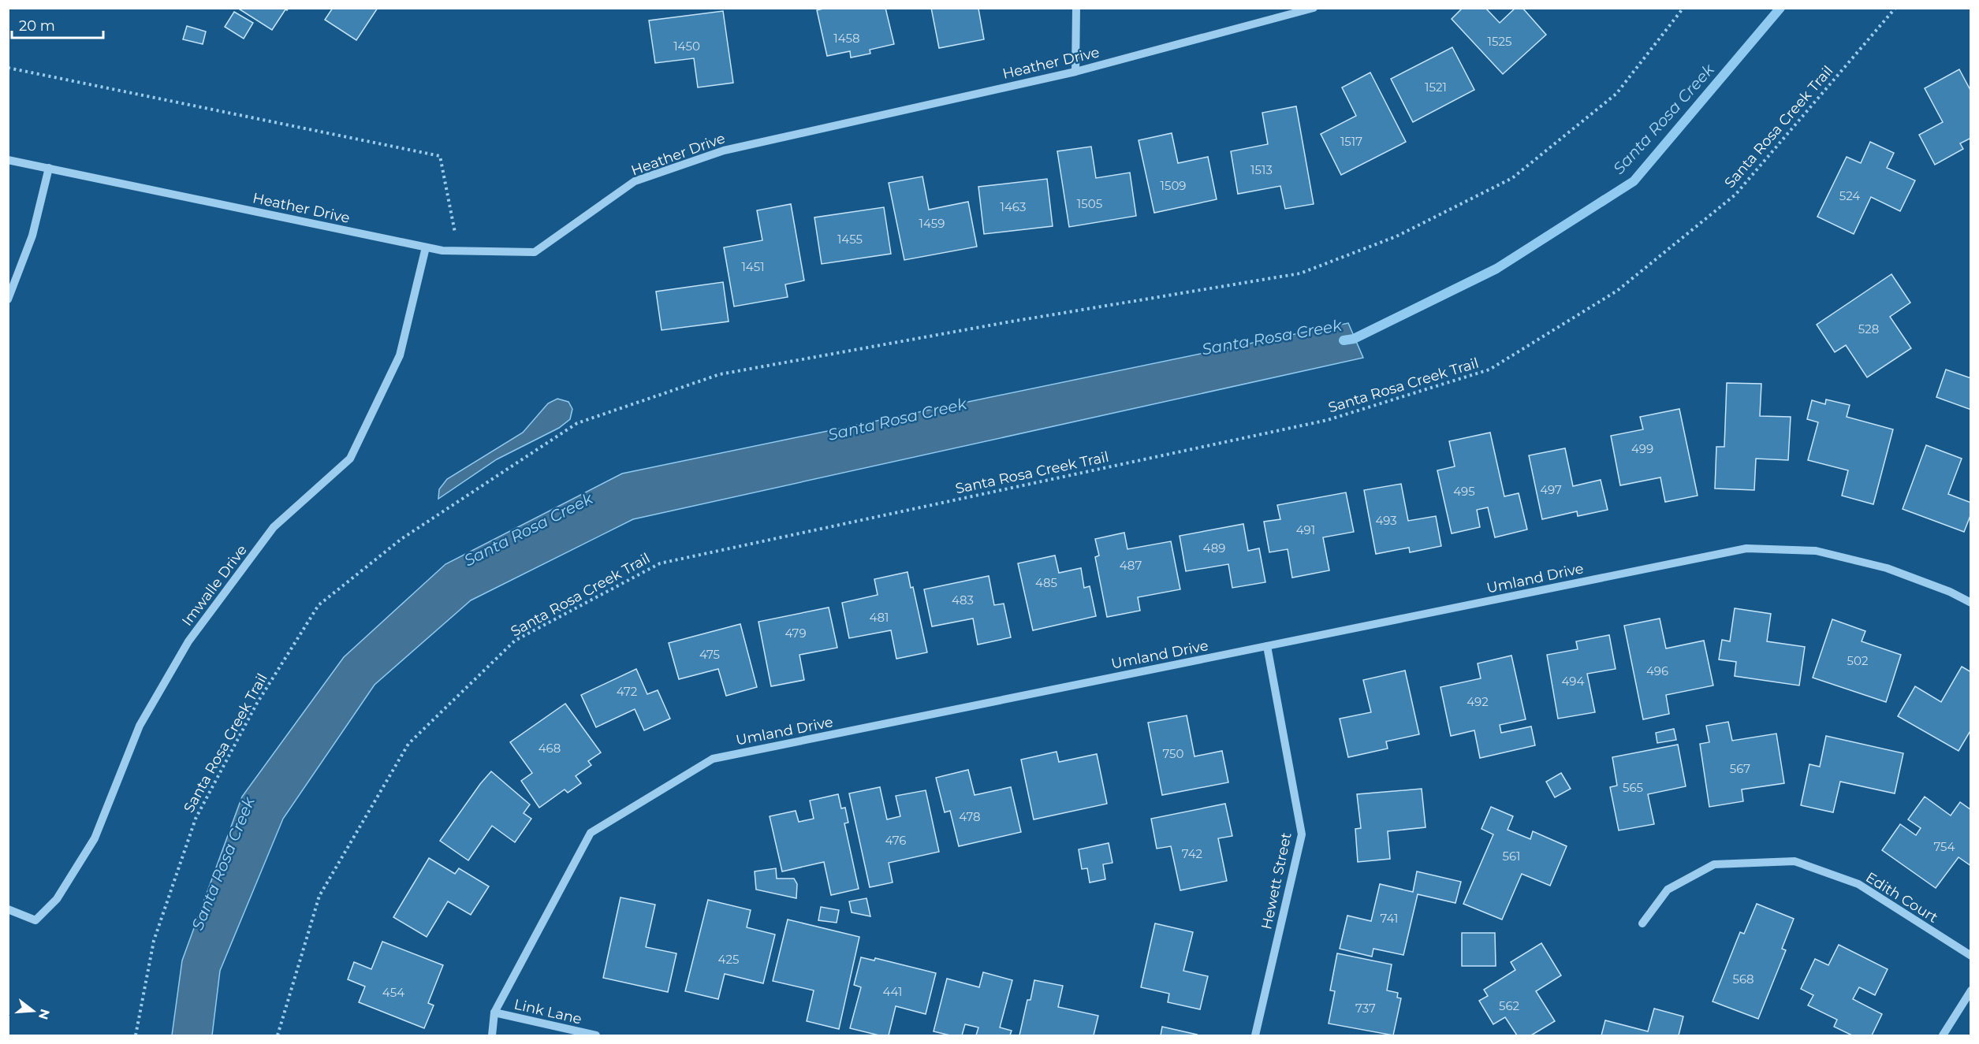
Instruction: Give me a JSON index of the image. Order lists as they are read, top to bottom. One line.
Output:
{"streets":{"street":["Heather Drive","Umland Drive","Imwalle Drive","Hewett Street","Edith Court","Link Lane"],"path":["Santa Rosa Creek Trail"]},"crossings":[["Heather Drive","Imwalle Drive"],["Umland Drive","Hewett Street"],["Umland Drive","Link Lane"]],"water":["Santa Rosa Creek"],"house_numbers":["1458","1525","1450","1521","1517","1513","1509","524","1505","1463","1459","1455","1451","528","499","497","495","493","491","489","487","485","483","481","479","475","502","496","494","472","492","468","750","567","565","478","476","754","742","561","741","425","568","441","454","562","737"],"scale_bar":"20 m","north":"right"}
